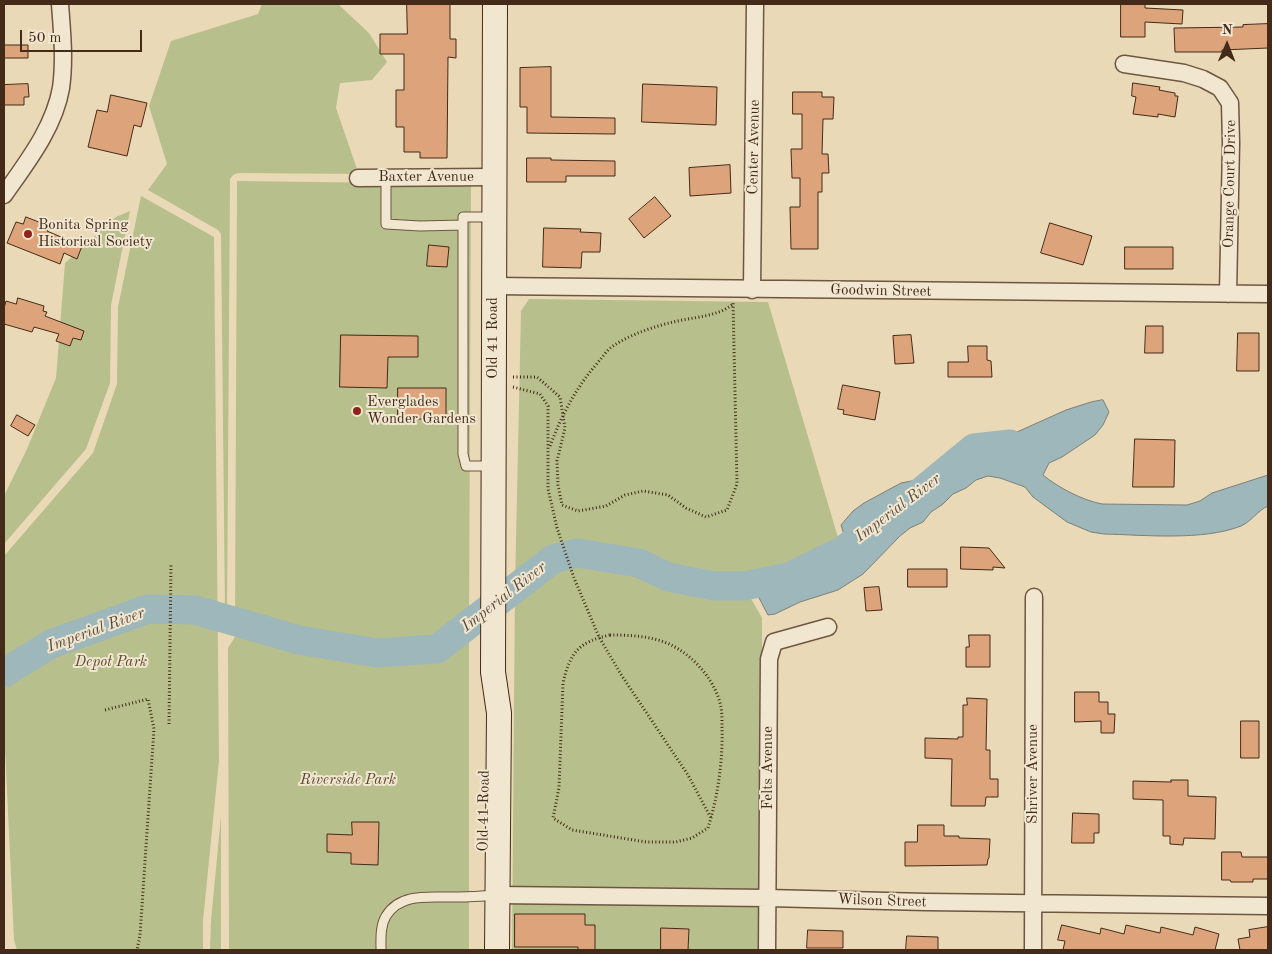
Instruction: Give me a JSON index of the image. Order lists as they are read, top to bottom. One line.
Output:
{"streets":{"street":["Center Avenue","Baxter Avenue","Orange Court Drive","Goodwin Street","Old 41 Road","Felts Avenue","Shriver Avenue","Wilson Street"]},"crossings":[["Center Avenue","Goodwin Street"],["Baxter Avenue","Old 41 Road"],["Orange Court Drive","Goodwin Street"],["Goodwin Street","Old 41 Road"],["Old 41 Road","Wilson Street"],["Felts Avenue","Wilson Street"],["Shriver Avenue","Wilson Street"]],"water":["Imperial River"],"parks":["Depot Park","Riverside Park"],"places":["Bonita Spring Historical Society","Everglades Wonder Gardens"],"scale_bar":"50 m","north":"top"}
